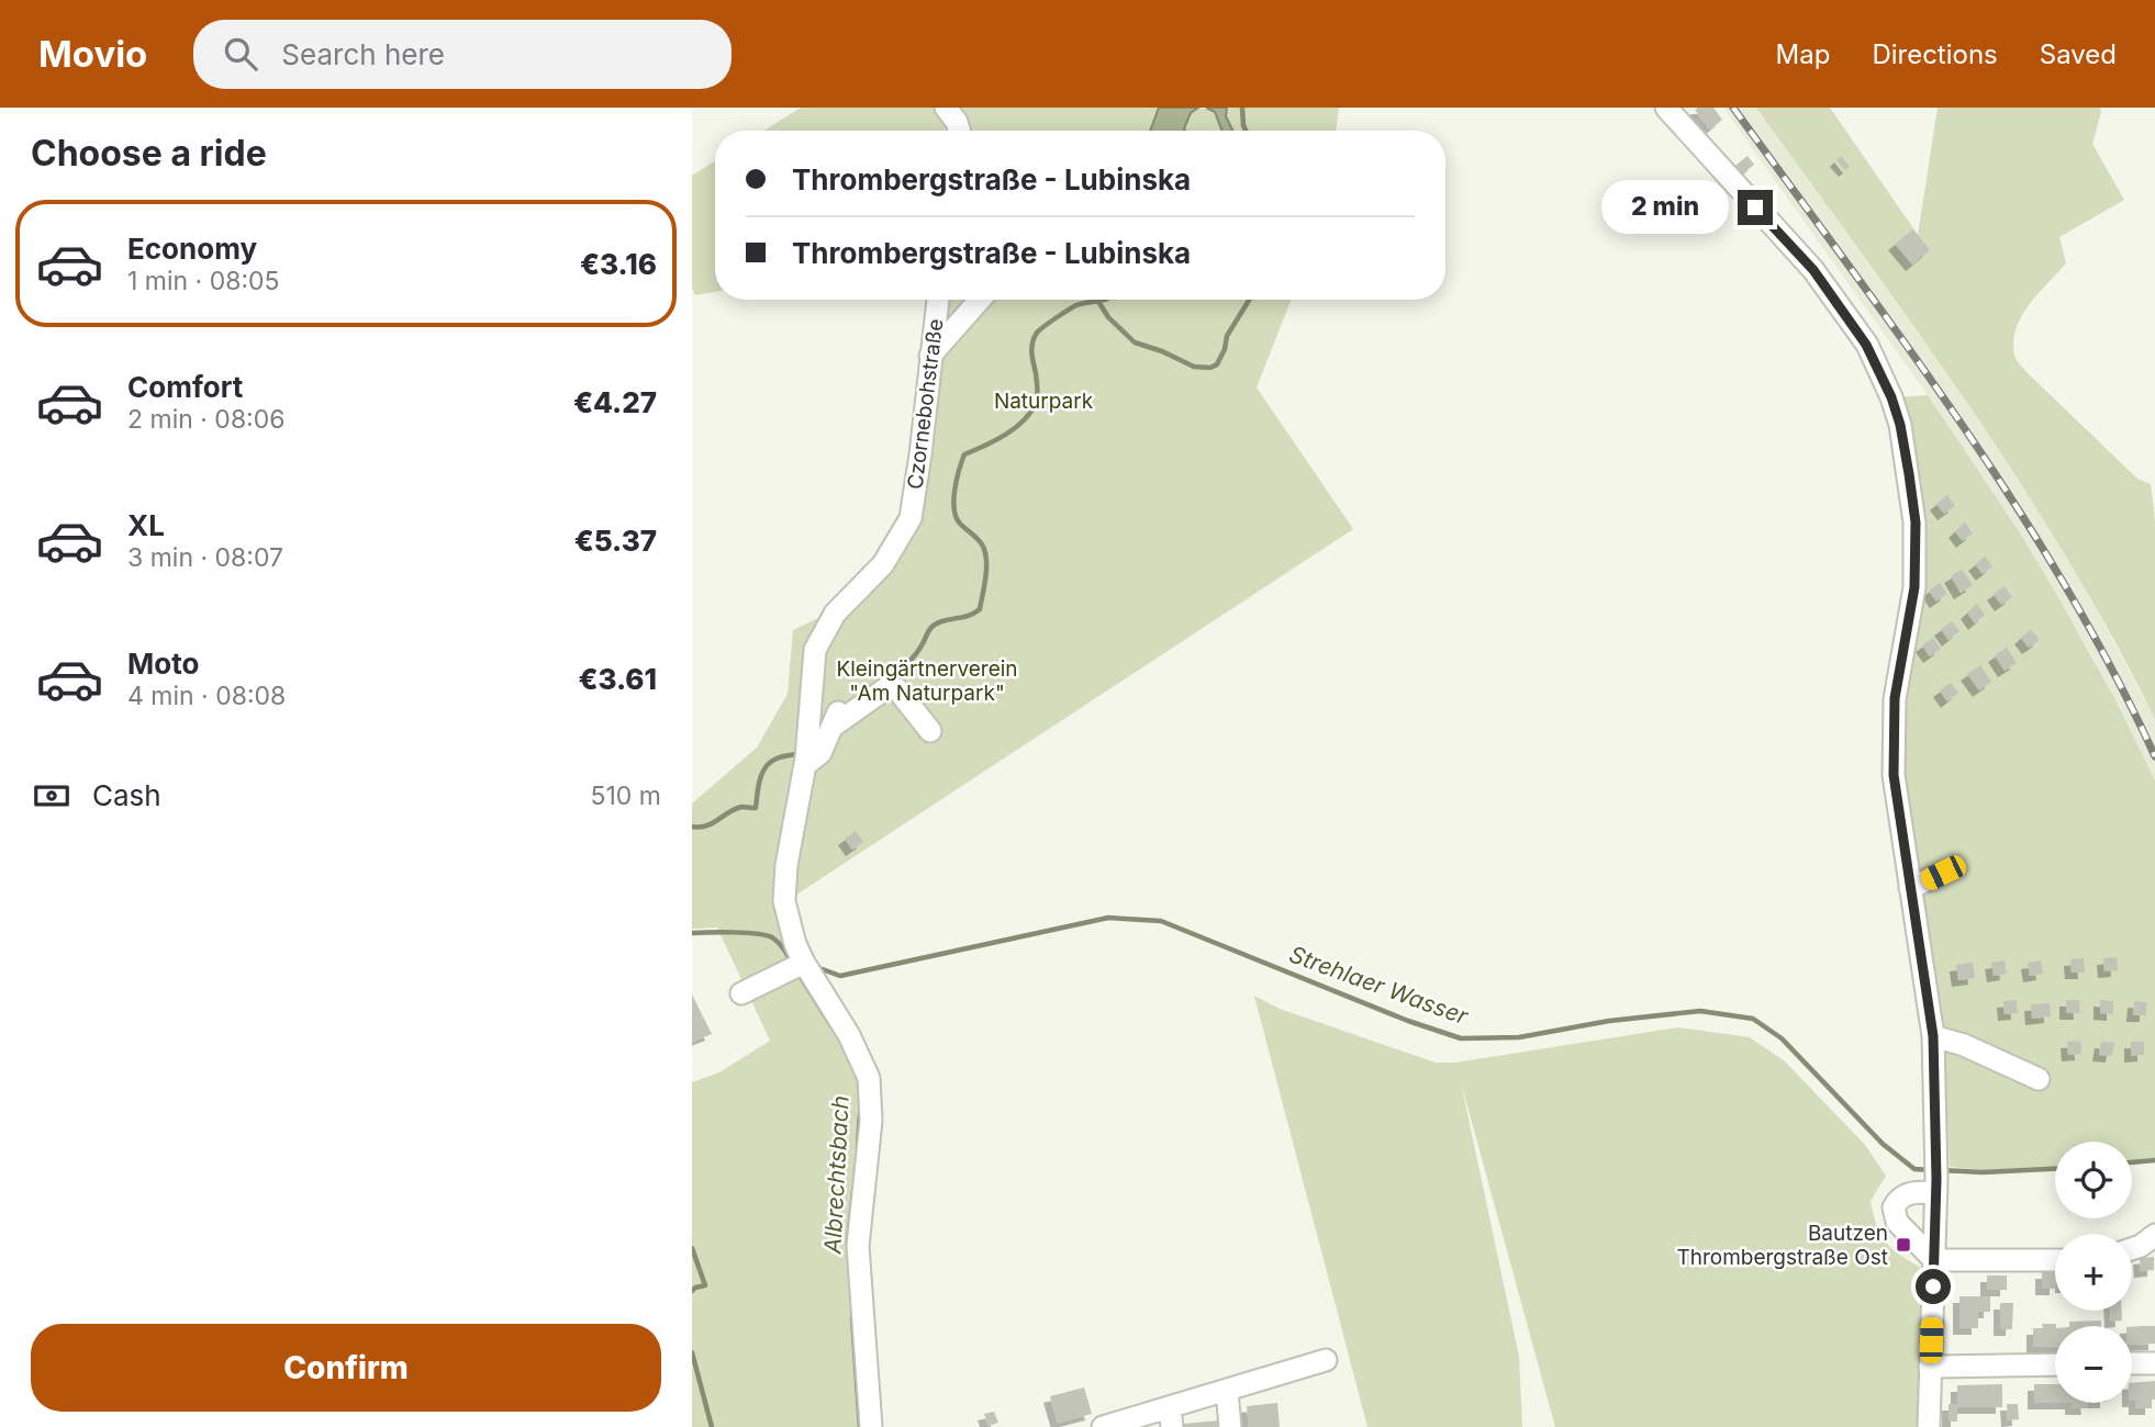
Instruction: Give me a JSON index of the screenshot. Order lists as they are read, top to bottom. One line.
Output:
{"streets":{"street":["Czornebohstraße"]},"water":["Strehlaer Wasser","Albrechtsbach"],"parks":["Naturpark","Kleingärtnerverein \"Am Naturpark\""],"places":{"transit":["Bautzen Thrombergstraße Ost"]},"page":{"header":"Movio","search":"Search here","nav":["Map","Directions","Saved"],"heading":"Choose a ride","banner":["Thrombergstraße - Lubinska","Thrombergstraße - Lubinska"],"bubble":"2 min","list":[{"name":"Economy","note":"1 min · 08:05","value":"€3.16"},{"name":"Comfort","note":"2 min · 08:06","value":"€4.27"},{"name":"XL","note":"3 min · 08:07","value":"€5.37"},{"name":"Moto","note":"4 min · 08:08","value":"€3.61"}],"pay":["Cash","510 m"],"map_buttons":["+","−"],"buttons":"Confirm"}}
